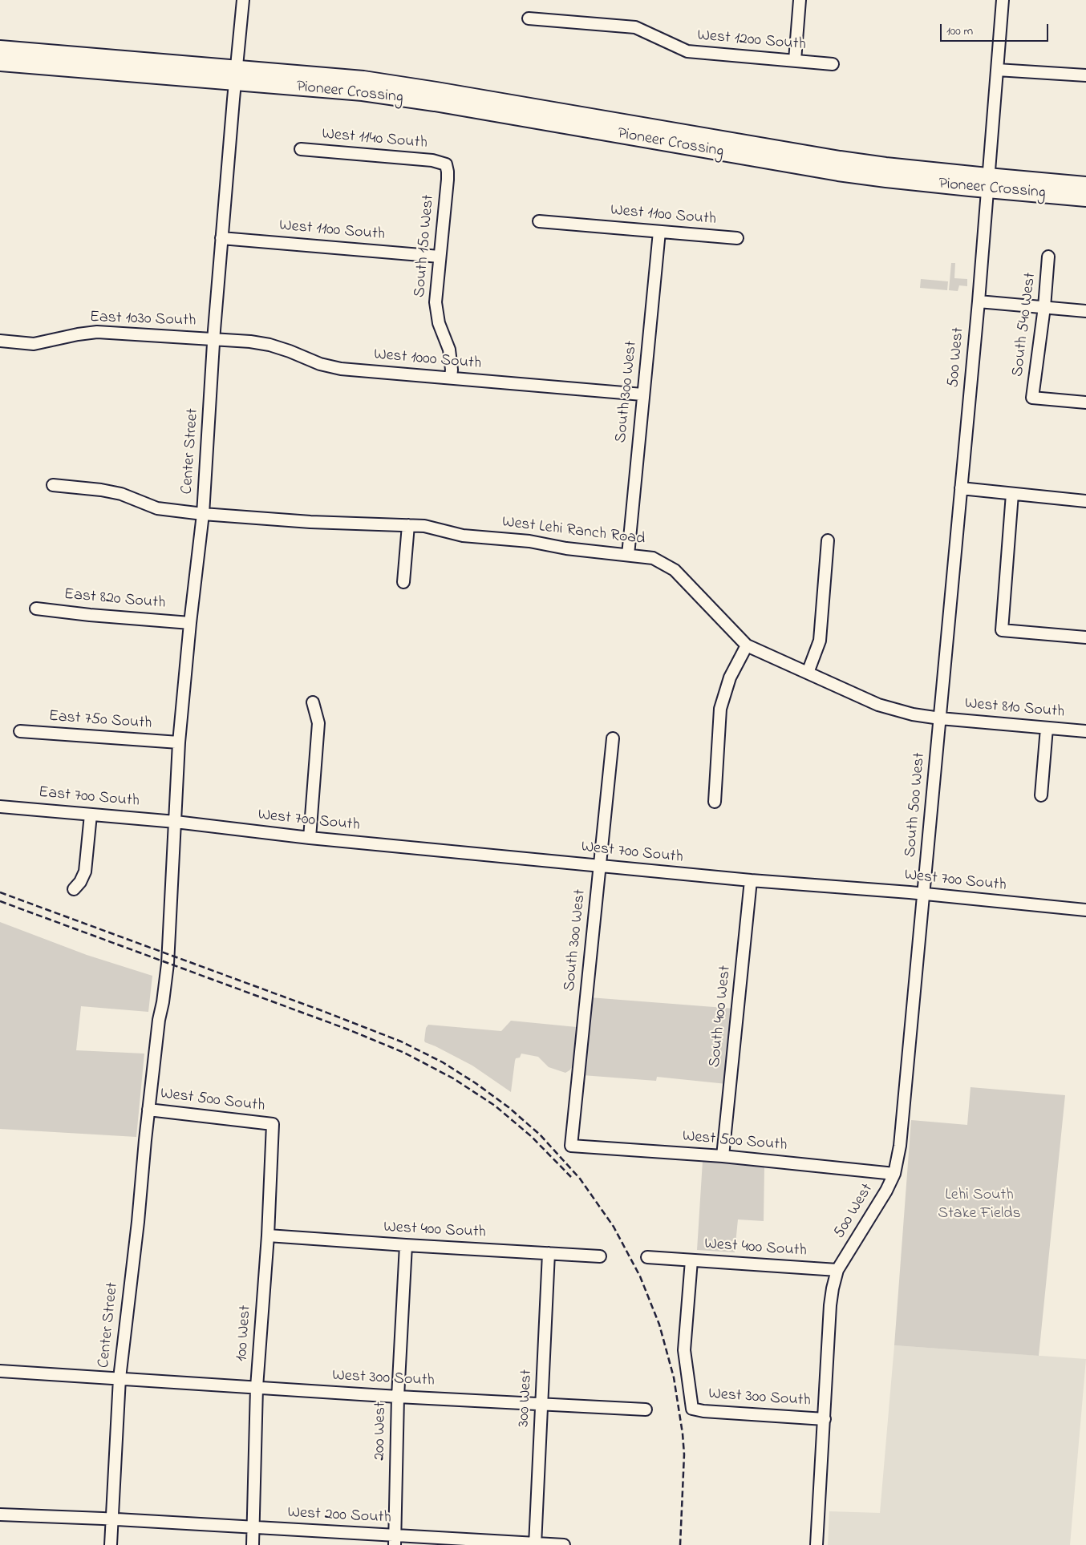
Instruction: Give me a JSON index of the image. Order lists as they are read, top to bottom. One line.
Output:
{"streets":{"highway":["Pioneer Crossing"],"street":["West 1200 South","West 1140 South","West 1100 South","South 150 West","East 1030 South","South 540 West","500 West","West 1000 South","South 300 West","Center Street","West Lehi Ranch Road","East 820 South","West 810 South","East 750 South","East 700 South","South 500 West","West 700 South","South 400 West","West 500 South","West 400 South","100 West","West 300 South","300 West","200 West","West 200 South"]},"crossings":[["Pioneer Crossing","500 West"],["Pioneer Crossing","Center Street"],["West 1140 South","South 150 West"],["West 1100 South","South 150 West"],["West 1100 South","South 300 West"],["West 1100 South","Center Street"],["South 150 West","West 1000 South"],["East 1030 South","West 1000 South"],["East 1030 South","Center Street"],["500 West","West Lehi Ranch Road"],["500 West","West 810 South"],["500 West","South 500 West"],["500 West","West 700 South"],["500 West","West 500 South"],["500 West","West 400 South"],["500 West","West 300 South"],["West 1000 South","South 300 West"],["West 1000 South","Center Street"],["South 300 West","West Lehi Ranch Road"],["South 300 West","West 700 South"],["South 300 West","West 500 South"],["Center Street","West Lehi Ranch Road"],["Center Street","East 820 South"],["Center Street","East 750 South"],["Center Street","East 700 South"],["Center Street","West 700 South"],["Center Street","West 500 South"],["Center Street","West 300 South"],["Center Street","West 200 South"],["West Lehi Ranch Road","West 810 South"],["West Lehi Ranch Road","South 500 West"],["West 810 South","South 500 West"],["East 700 South","West 700 South"],["South 500 West","West 700 South"],["West 700 South","South 400 West"],["South 400 West","West 500 South"],["West 500 South","100 West"],["West 400 South","100 West"],["West 400 South","West 300 South"],["West 400 South","300 West"],["West 400 South","200 West"],["100 West","West 300 South"],["100 West","West 200 South"],["West 300 South","300 West"],["West 300 South","200 West"],["300 West","West 200 South"],["200 West","West 200 South"]],"parks":["Lehi South Stake Fields"],"scale_bar":"100 m"}
